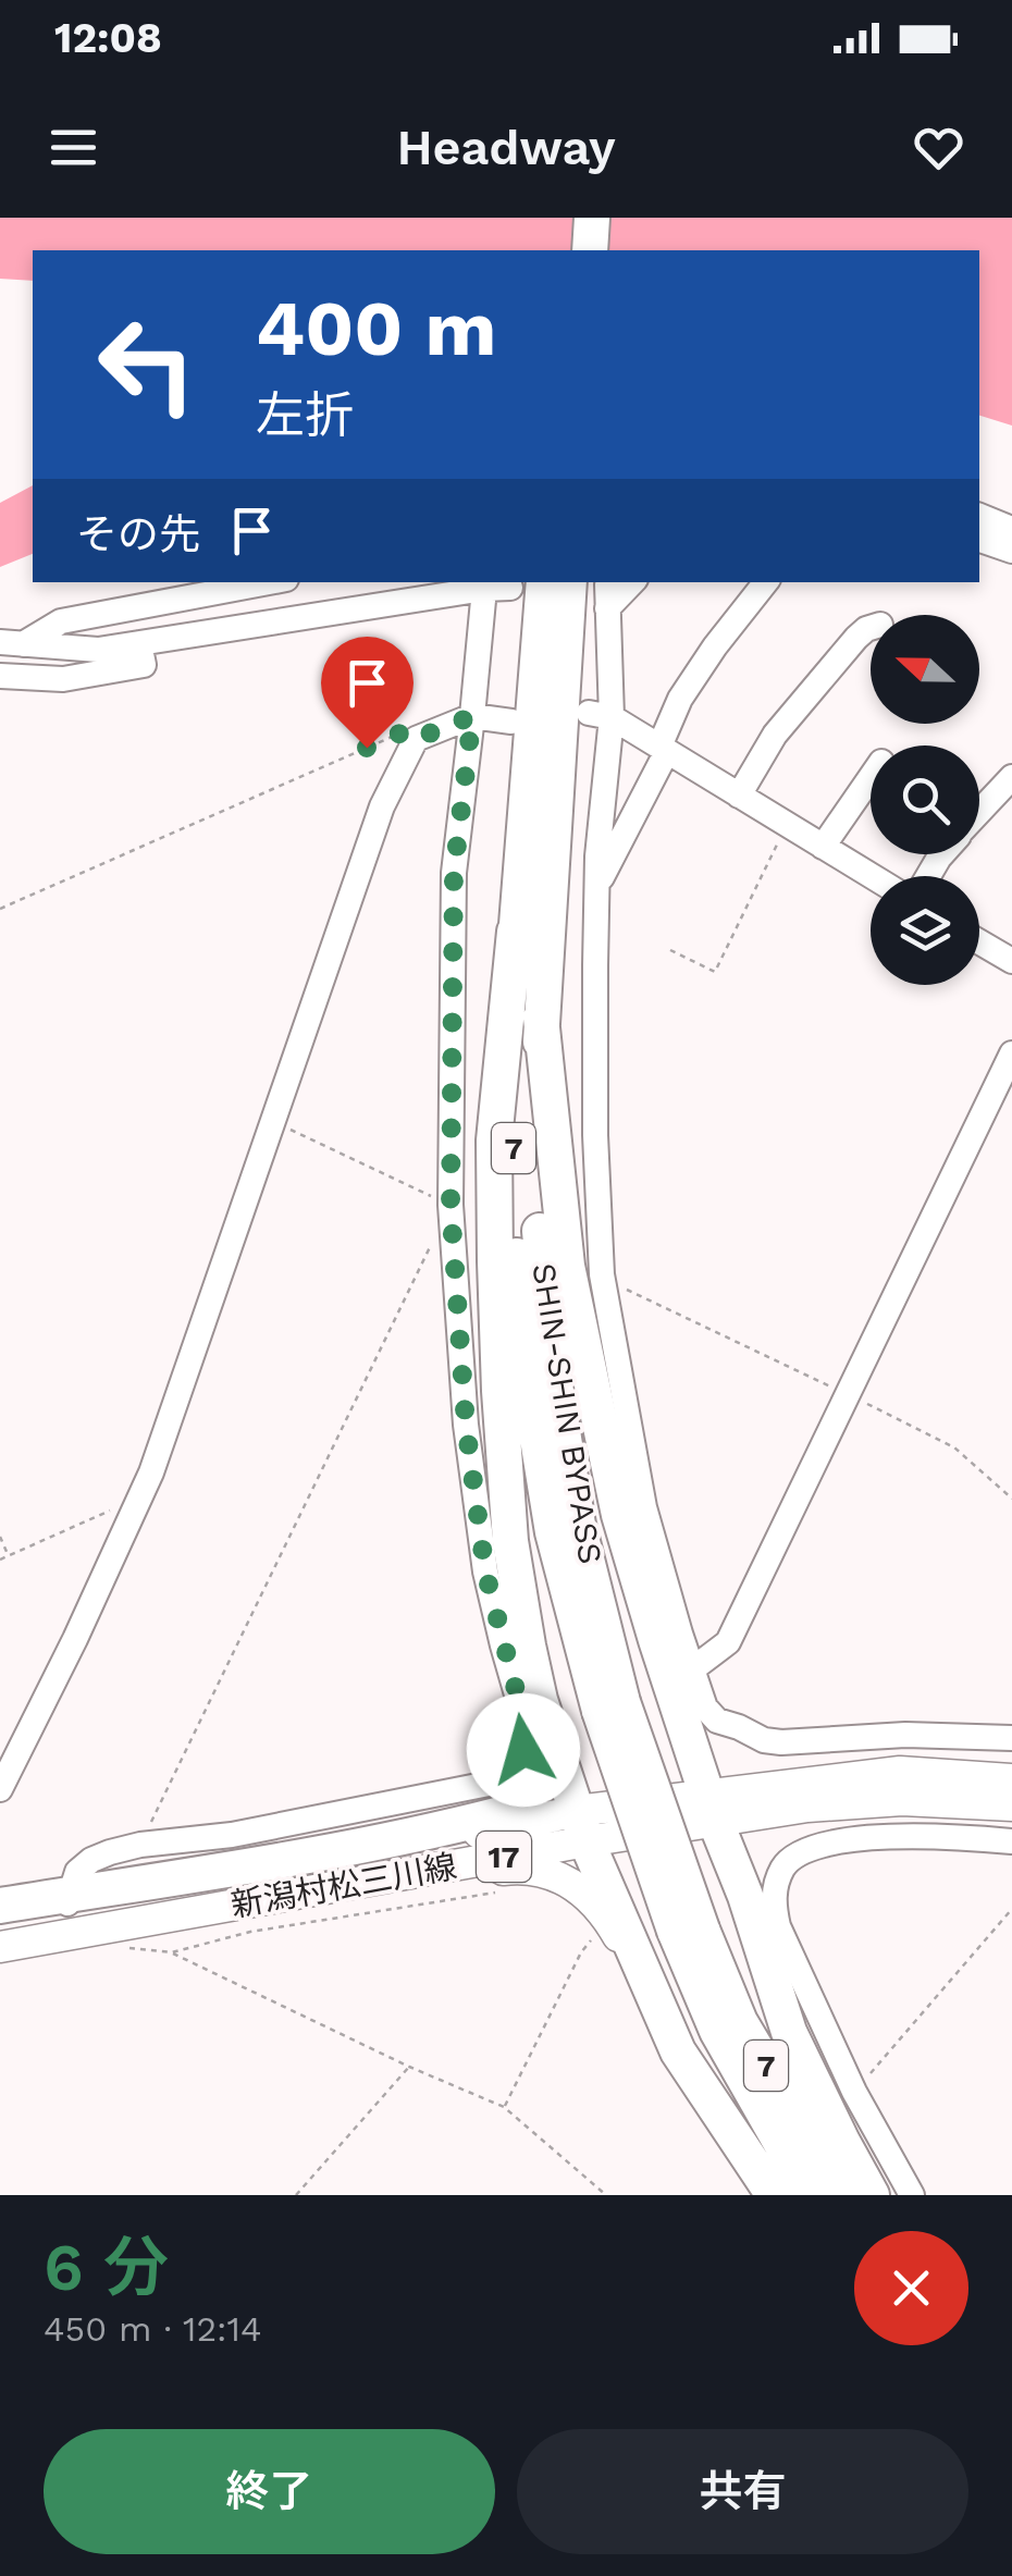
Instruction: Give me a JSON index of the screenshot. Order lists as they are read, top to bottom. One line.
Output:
{"streets":{"highway":["7","SHIN-SHIN BYPASS"],"main road":["17","新潟村松三川線"]},"north":"left","page":{"status":"12:08","header":"Headway","turn":["400 m","左折"],"then":"その先","heading":["6 分","450 m · 12:14"],"buttons":["終了","共有"]}}
